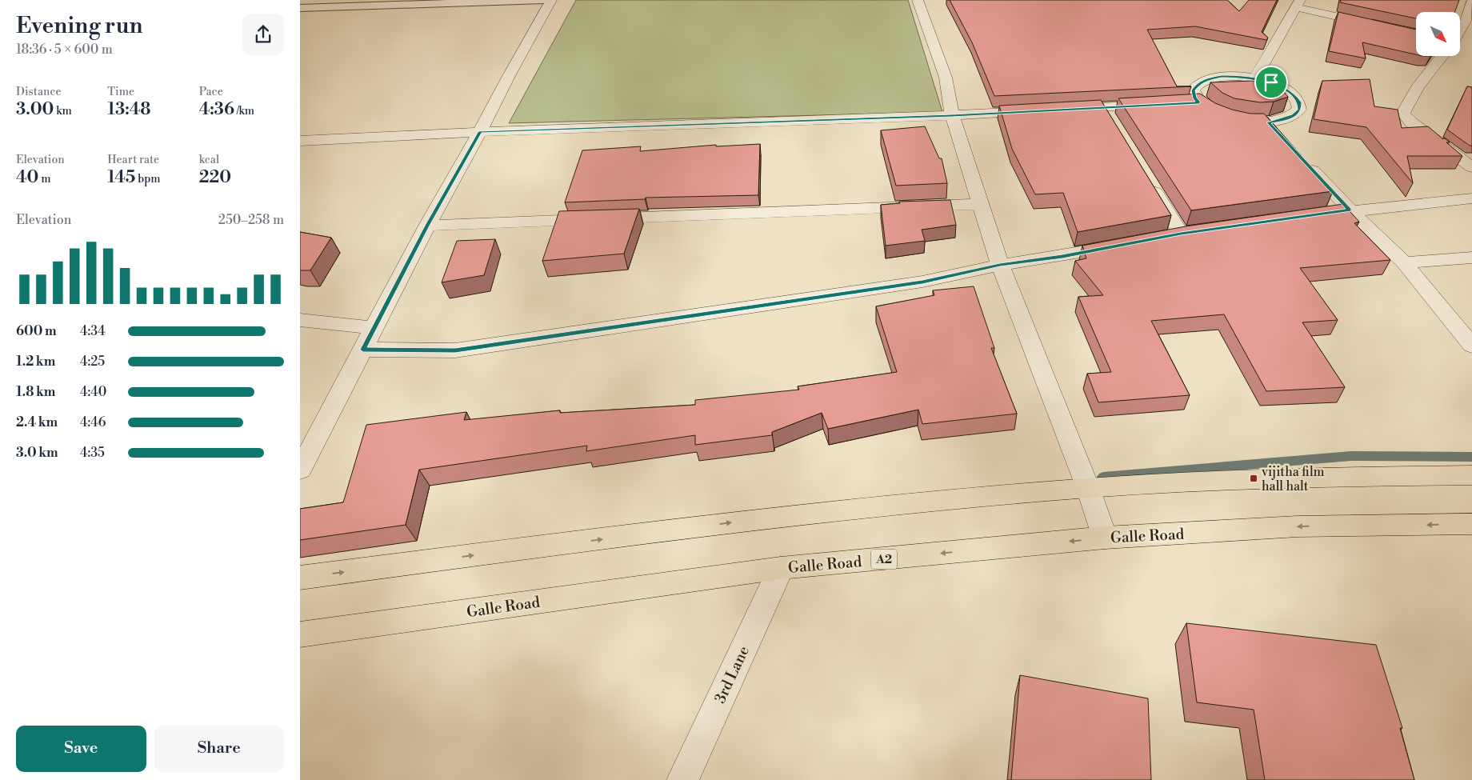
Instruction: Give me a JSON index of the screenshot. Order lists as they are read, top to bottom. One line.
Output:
{"streets":{"highway":["Galle Road","A2"],"street":["3rd Lane"]},"crossings":[["Galle Road","3rd Lane"]],"places":{"transit":["vijitha film hall halt"]},"north":"bottom right","page":{"heading":["Evening run","18:36 · 5 × 600 m"],"stats":[["Distance","3.00 km"],["Time","13:48"],["Pace","4:36 /km"],["Elevation","40 m"],["Heart rate","145 bpm"],["kcal","220"]],"chart":["Elevation","250–258 m"],"list":[{"name":"600 m","note":"4:34"},{"name":"1.2 km","note":"4:25"},{"name":"1.8 km","note":"4:40"},{"name":"2.4 km","note":"4:46"},{"name":"3.0 km","note":"4:35"}],"buttons":["Save","Share"]}}
